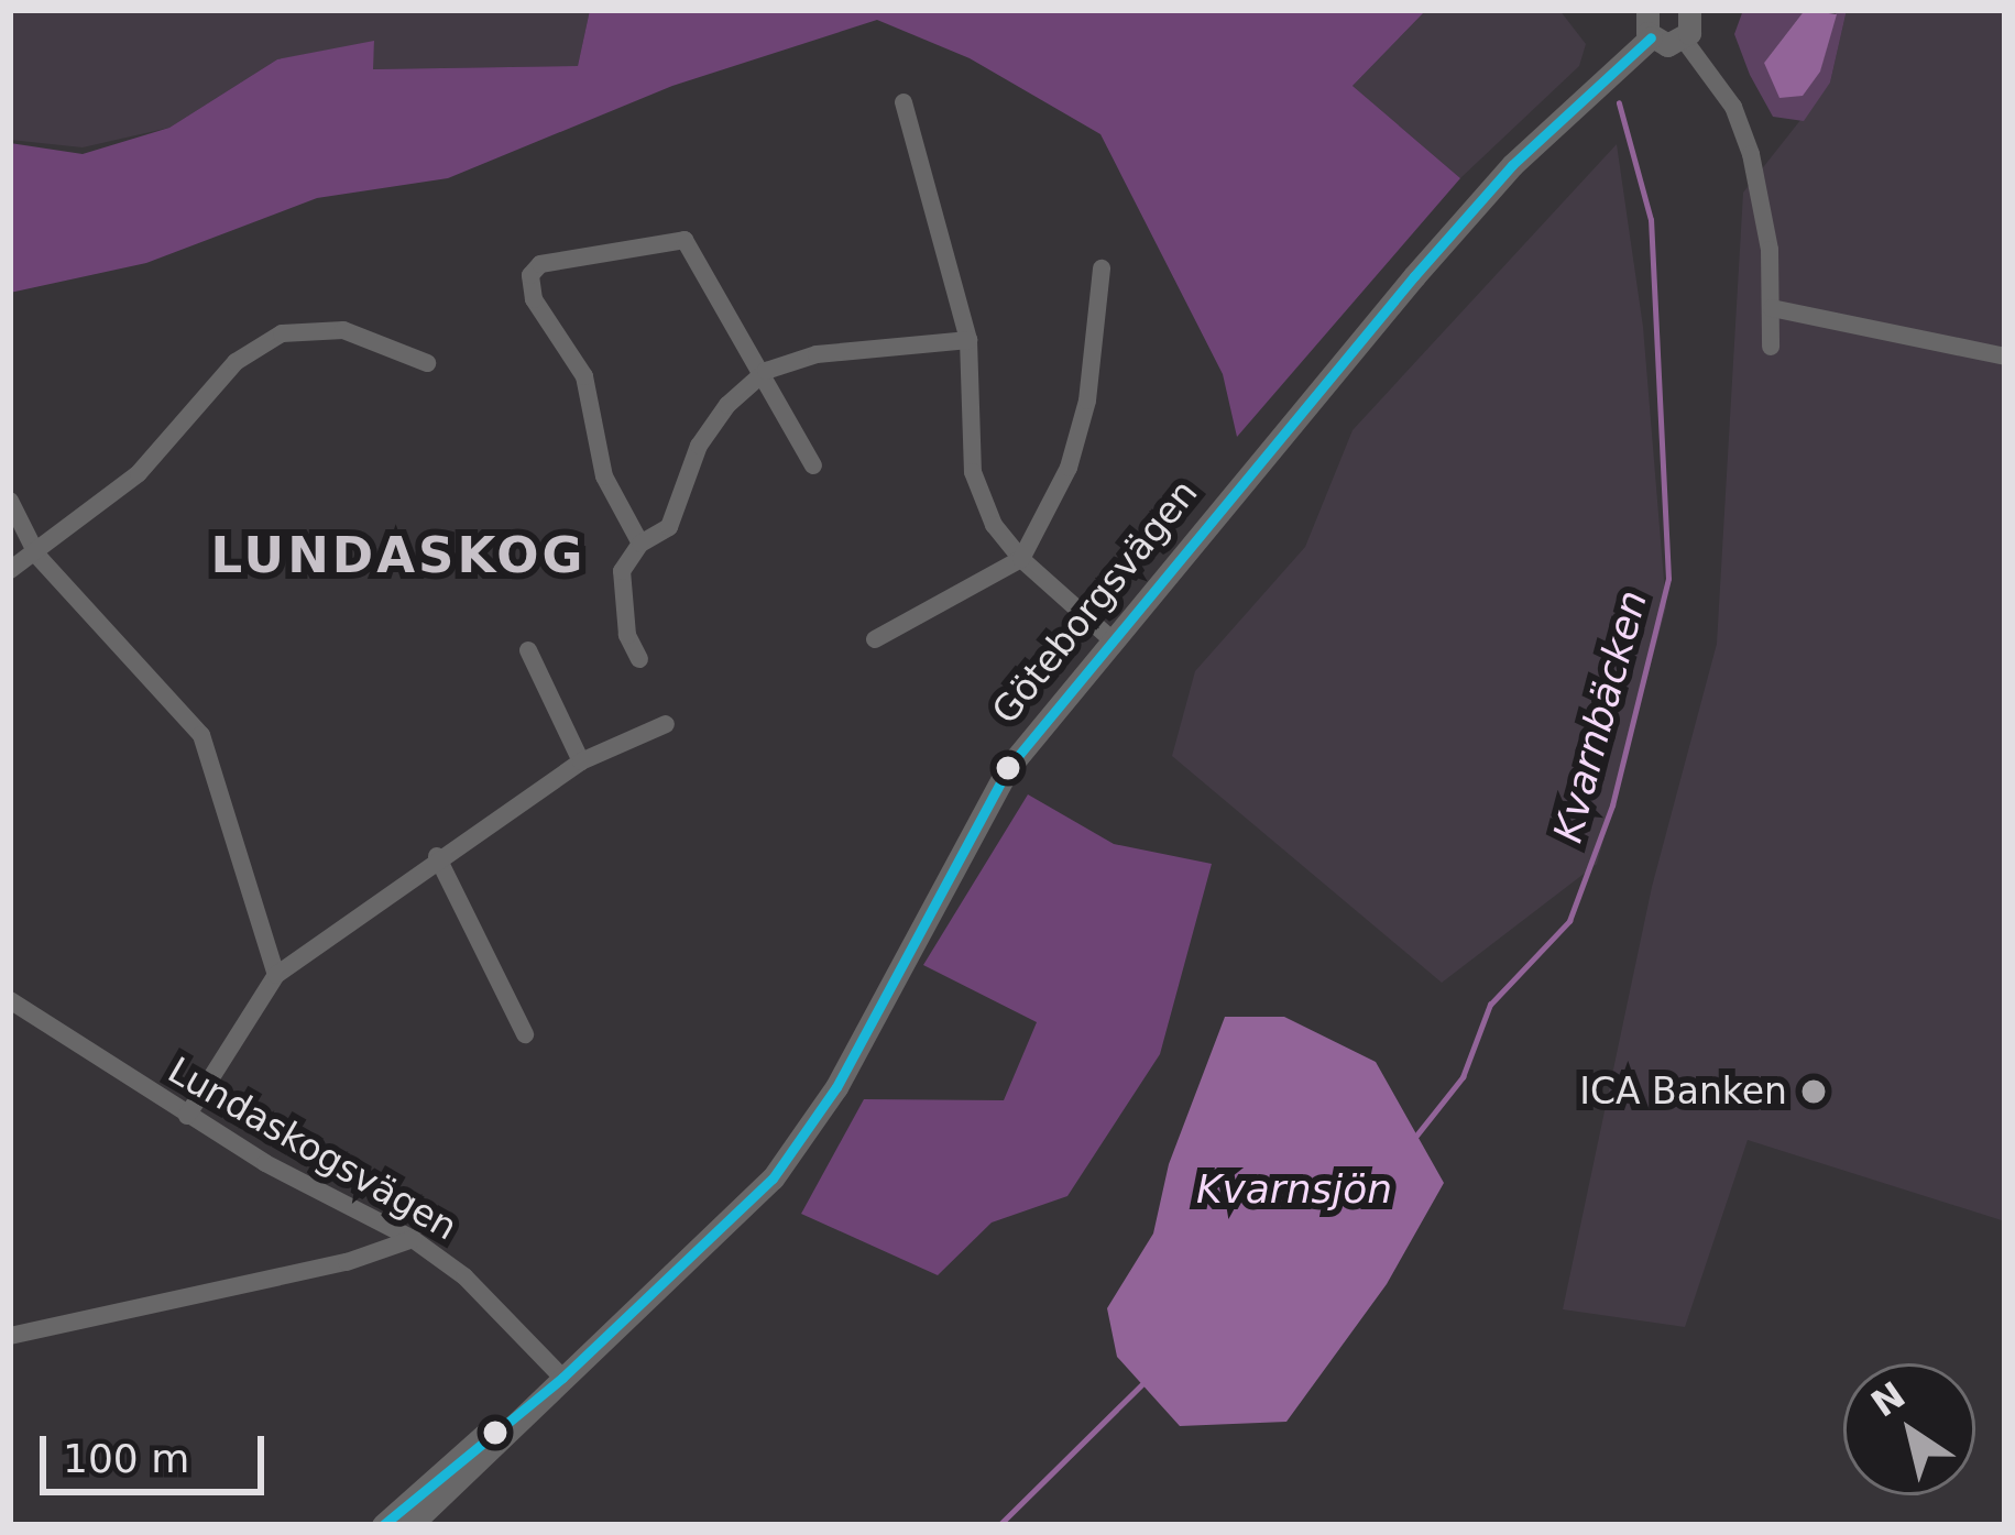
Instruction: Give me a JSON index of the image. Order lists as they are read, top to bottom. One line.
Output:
{"streets":{"street":["Göteborgsvägen","Lundaskogsvägen"]},"crossings":[["Göteborgsvägen","Lundaskogsvägen"]],"districts":["LUNDASKOG"],"water":["Kvarnbäcken","Kvarnsjön"],"places":["ICA Banken"],"scale_bar":"100 m","north":"top left"}
